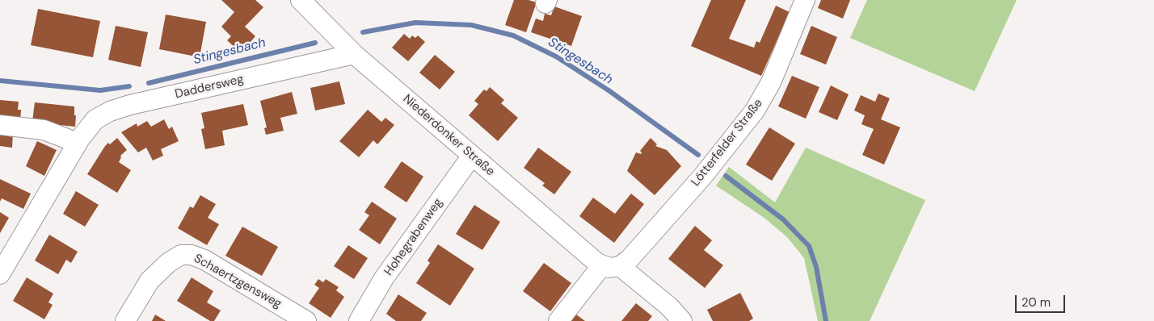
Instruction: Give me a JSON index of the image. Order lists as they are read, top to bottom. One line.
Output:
{"streets":{"street":["Daddersweg","Niederdonker Straße","Lötterfelder Straße","Hohegrabenweg","Schaertzgensweg"]},"crossings":[["Daddersweg","Niederdonker Straße"],["Niederdonker Straße","Lötterfelder Straße"],["Niederdonker Straße","Hohegrabenweg"]],"water":["Stingesbach"],"scale_bar":"20 m"}
